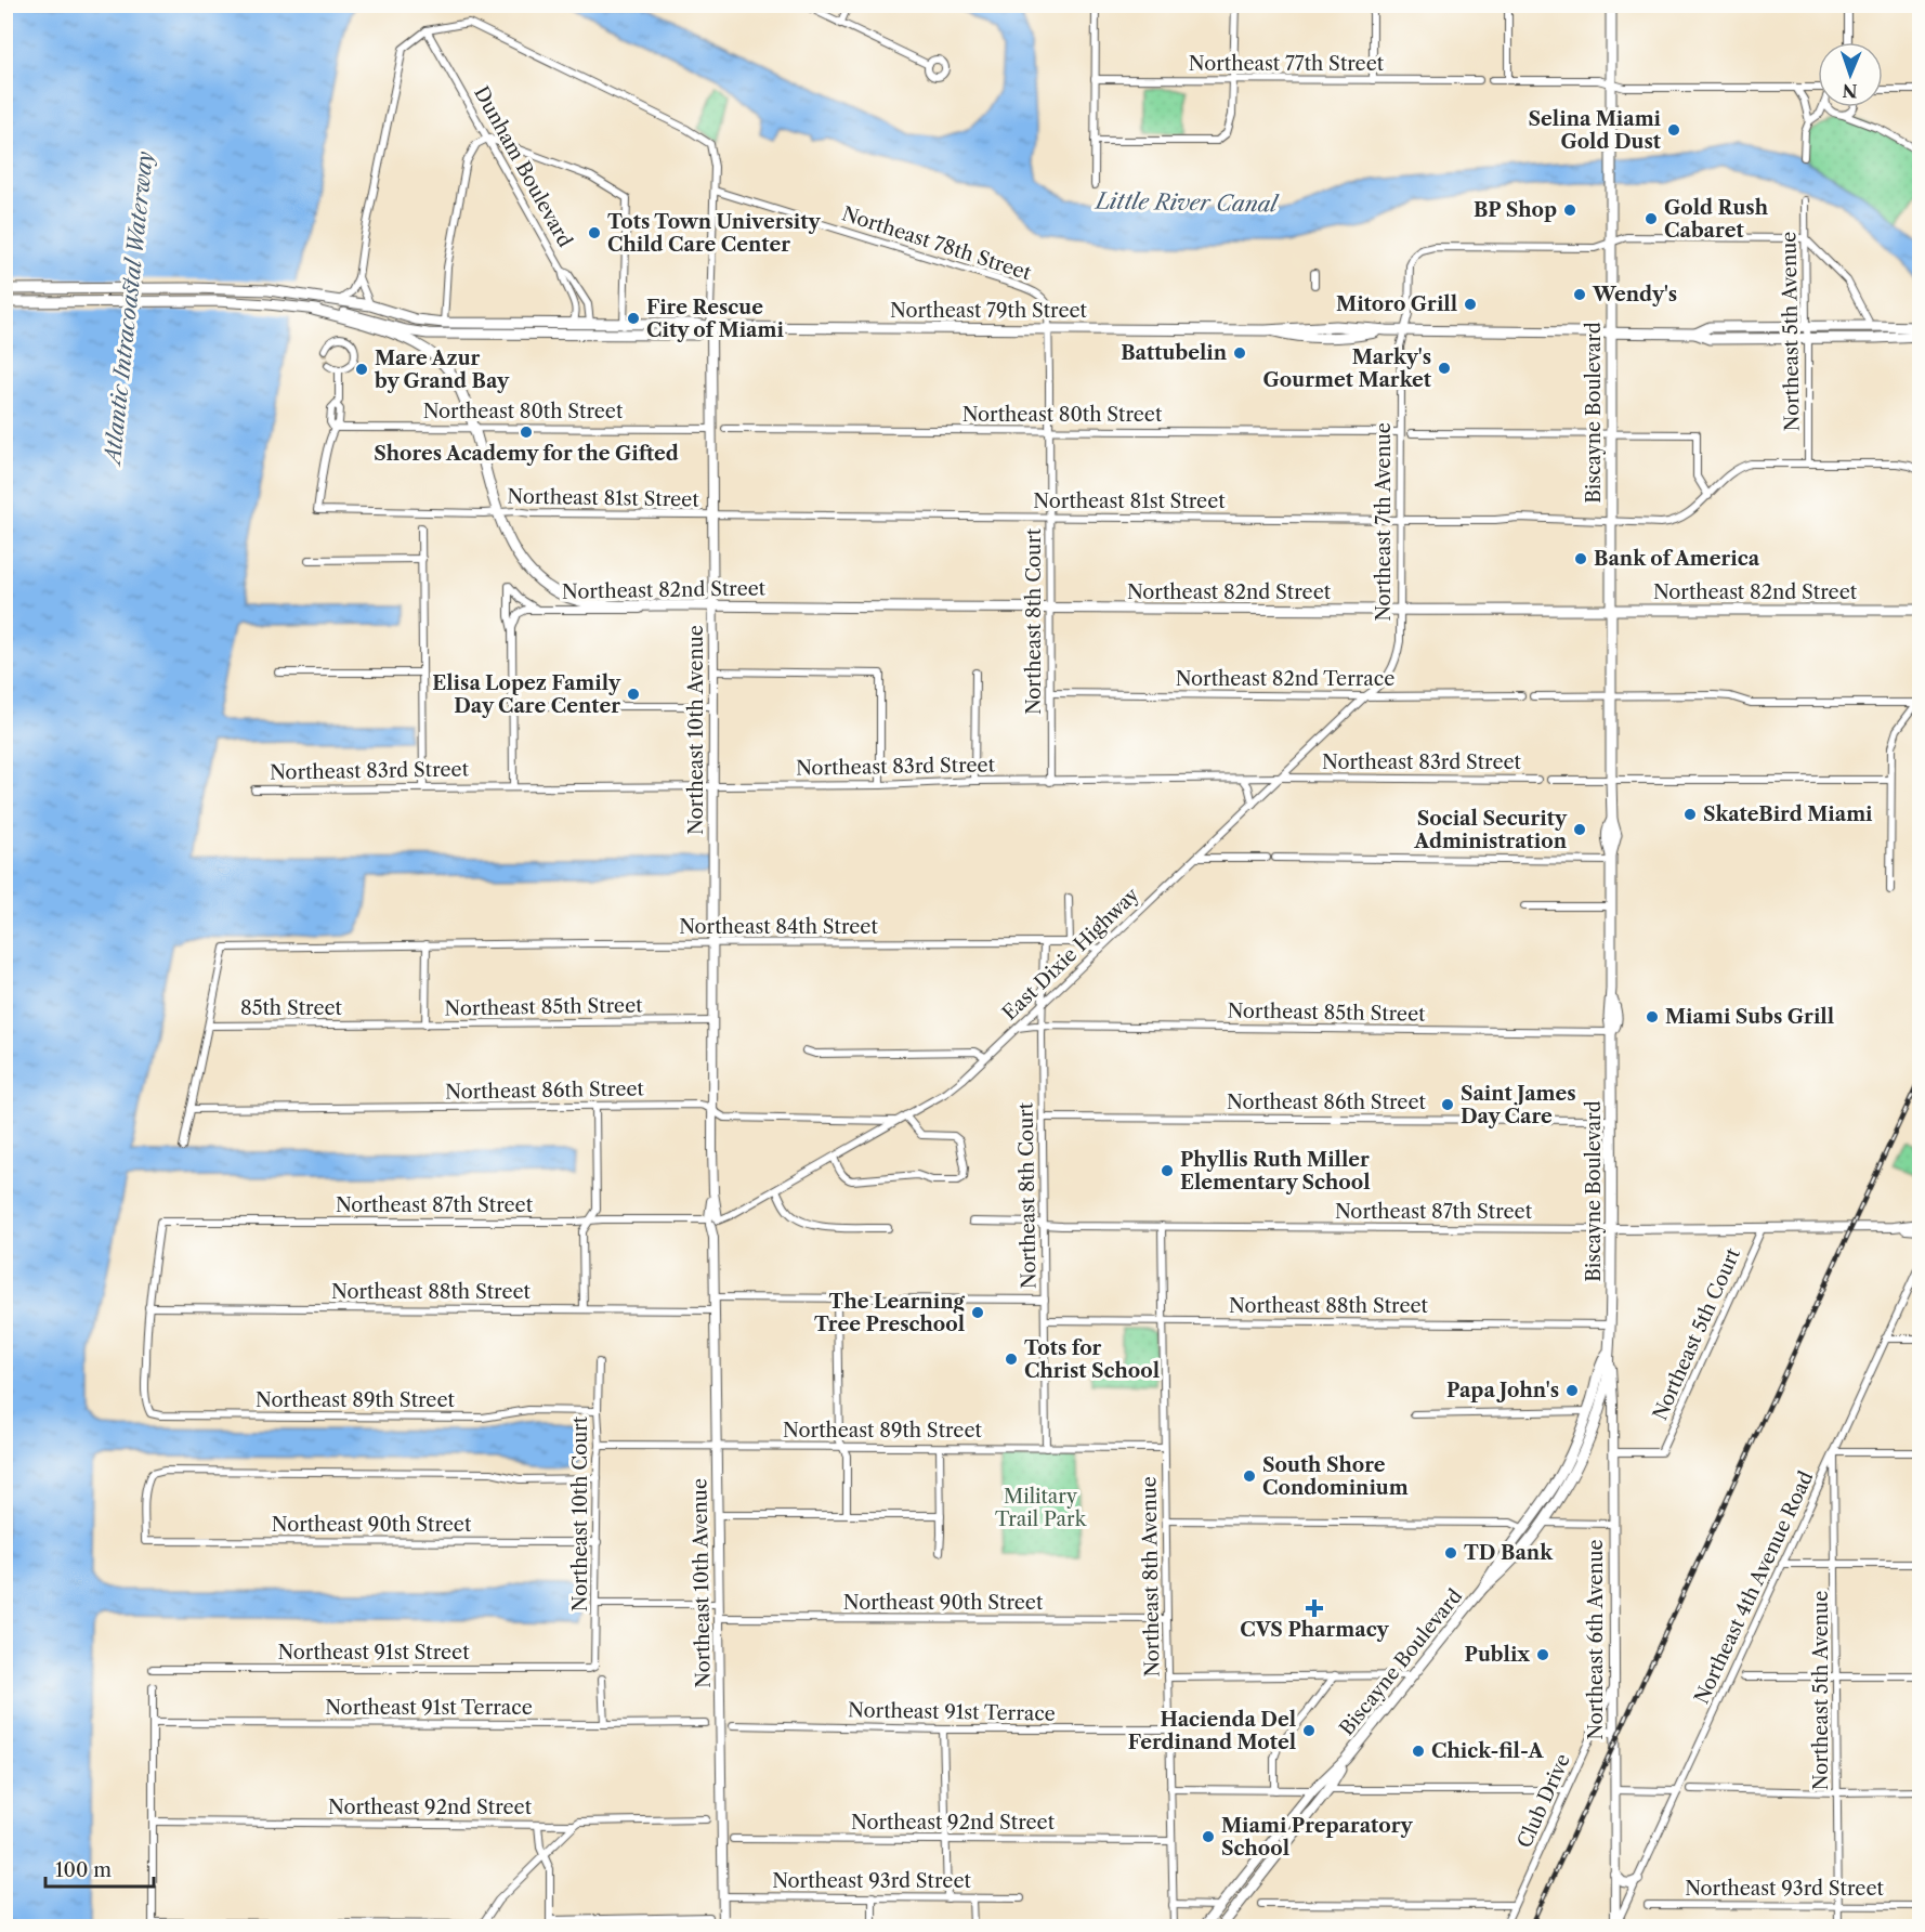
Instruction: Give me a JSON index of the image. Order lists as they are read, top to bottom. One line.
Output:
{"streets":{"main road":["Northeast 79th Street","Biscayne Boulevard","Northeast 82nd Street","Northeast 6th Avenue"],"street":["Northeast 77th Street","Dunham Boulevard","Northeast 78th Street","Northeast 5th Avenue","Northeast 80th Street","Northeast 81st Street","Northeast 7th Avenue","Northeast 8th Court","Northeast 82nd Terrace","Northeast 10th Avenue","Northeast 83rd Street","Northeast 84th Street","East Dixie Highway","Northeast 85th Street","85th Street","Northeast 86th Street","Northeast 87th Street","Northeast 88th Street","Northeast 5th Court","Northeast 89th Street","Northeast 10th Court","Northeast 90th Street","Northeast 8th Avenue","Northeast 4th Avenue Road","Northeast 91st Street","Northeast 91st Terrace","Club Drive","Northeast 92nd Street","Northeast 93rd Street"]},"crossings":[["Dunham Boulevard","Northeast 79th Street"],["Dunham Boulevard","Northeast 10th Avenue"],["Northeast 78th Street","Northeast 79th Street"],["Northeast 78th Street","Northeast 8th Court"],["Northeast 78th Street","Northeast 10th Avenue"],["Northeast 79th Street","Northeast 5th Avenue"],["Northeast 79th Street","Biscayne Boulevard"],["Northeast 79th Street","Northeast 7th Avenue"],["Northeast 79th Street","Northeast 8th Court"],["Northeast 79th Street","Northeast 10th Avenue"],["Northeast 5th Avenue","Northeast 81st Street"],["Northeast 5th Avenue","Northeast 4th Avenue Road"],["Northeast 5th Avenue","Northeast 93rd Street"],["Northeast 80th Street","Northeast 81st Street"],["Northeast 80th Street","Northeast 7th Avenue"],["Northeast 80th Street","Northeast 8th Court"],["Northeast 80th Street","Northeast 10th Avenue"],["Biscayne Boulevard","Northeast 81st Street"],["Biscayne Boulevard","Northeast 7th Avenue"],["Biscayne Boulevard","Northeast 82nd Street"],["Biscayne Boulevard","Northeast 85th Street"],["Biscayne Boulevard","Northeast 86th Street"],["Biscayne Boulevard","Northeast 87th Street"],["Biscayne Boulevard","Northeast 88th Street"],["Biscayne Boulevard","Northeast 6th Avenue"],["Northeast 81st Street","Northeast 7th Avenue"],["Northeast 81st Street","Northeast 8th Court"],["Northeast 81st Street","Northeast 10th Avenue"],["Northeast 7th Avenue","Northeast 82nd Street"],["Northeast 7th Avenue","East Dixie Highway"],["Northeast 82nd Street","Northeast 8th Court"],["Northeast 82nd Street","Northeast 10th Avenue"],["Northeast 8th Court","Northeast 82nd Terrace"],["Northeast 8th Court","Northeast 83rd Street"],["Northeast 8th Court","Northeast 84th Street"],["Northeast 8th Court","East Dixie Highway"],["Northeast 8th Court","Northeast 85th Street"],["Northeast 8th Court","Northeast 86th Street"],["Northeast 8th Court","Northeast 87th Street"],["Northeast 8th Court","Northeast 88th Street"],["Northeast 8th Court","Northeast 89th Street"],["Northeast 82nd Terrace","East Dixie Highway"],["Northeast 10th Avenue","Northeast 83rd Street"],["Northeast 10th Avenue","Northeast 84th Street"],["Northeast 10th Avenue","East Dixie Highway"],["Northeast 10th Avenue","Northeast 85th Street"],["Northeast 10th Avenue","Northeast 86th Street"],["Northeast 10th Avenue","Northeast 87th Street"],["Northeast 10th Avenue","Northeast 88th Street"],["Northeast 10th Avenue","Northeast 89th Street"],["Northeast 10th Avenue","Northeast 90th Street"],["Northeast 10th Avenue","Northeast 93rd Street"],["Northeast 83rd Street","East Dixie Highway"],["Northeast 84th Street","East Dixie Highway"],["East Dixie Highway","Northeast 85th Street"],["East Dixie Highway","Northeast 86th Street"],["East Dixie Highway","Northeast 87th Street"],["Northeast 85th Street","85th Street"],["Northeast 87th Street","Northeast 88th Street"],["Northeast 87th Street","Northeast 5th Court"],["Northeast 87th Street","Northeast 89th Street"],["Northeast 87th Street","Northeast 8th Avenue"],["Northeast 88th Street","Northeast 89th Street"],["Northeast 88th Street","Northeast 8th Avenue"],["Northeast 5th Court","Northeast 6th Avenue"],["Northeast 89th Street","Northeast 10th Court"],["Northeast 89th Street","Northeast 8th Avenue"],["Northeast 10th Court","Northeast 90th Street"],["Northeast 10th Court","Northeast 91st Street"],["Northeast 90th Street","Northeast 8th Avenue"],["Northeast 8th Avenue","Northeast 91st Terrace"],["Northeast 8th Avenue","Northeast 92nd Street"],["Northeast 4th Avenue Road","Northeast 6th Avenue"],["Northeast 6th Avenue","Club Drive"]],"water":["Little River Canal","Atlantic Intracoastal Waterway"],"parks":["Military Trail Park"],"places":{"other":["Selina Miami Gold Dust","BP Shop","Gold Rush Cabaret","Tots Town University Child Care Center","Wendy's","Mitoro Grill","Fire Rescue City of Miami","Battubelin","Marky's Gourmet Market","Mare Azur by Grand Bay","Shores Academy for the Gifted","Bank of America","Elisa Lopez Family Day Care Center","SkateBird Miami","Social Security Administration","Miami Subs Grill","Saint James Day Care","Phyllis Ruth Miller Elementary School","The Learning Tree Preschool","Tots for Christ School","Papa John's","South Shore Condominium","TD Bank","Publix","Hacienda Del Ferdinand Motel","Chick-fil-A","Miami Preparatory School"],"health":["CVS Pharmacy"]},"scale_bar":"100 m","north":"bottom"}
